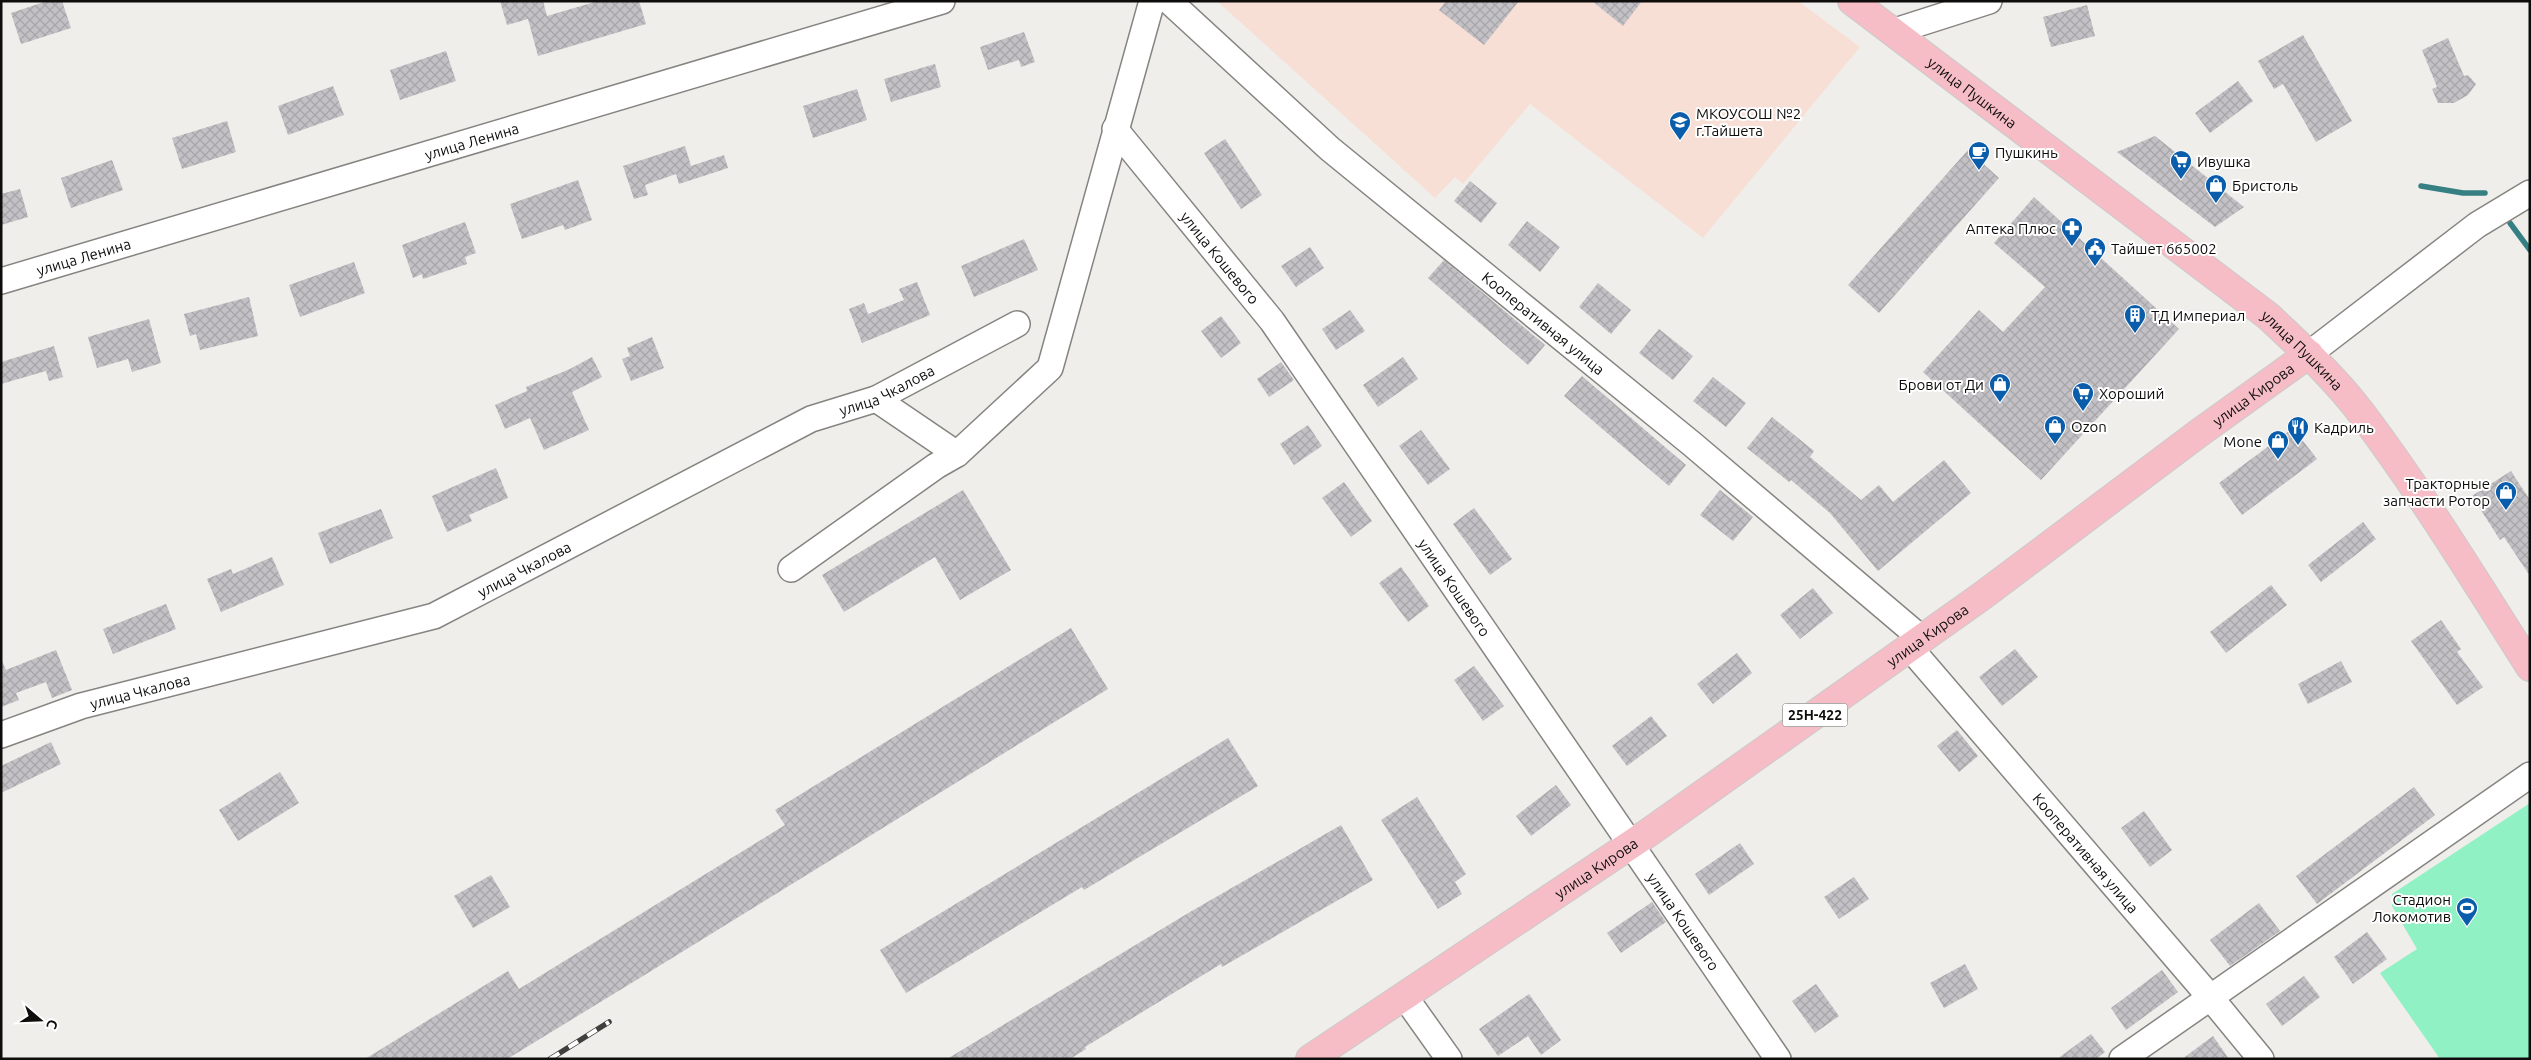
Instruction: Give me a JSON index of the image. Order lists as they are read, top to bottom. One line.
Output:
{"streets":{"main road":["улица Пушкина","улица Кирова","25Н-422"],"street":["улица Ленина","улица Кошевого","Кооперативная улица","улица Чкалова"]},"crossings":[["улица Пушкина","улица Кирова"],["улица Кошевого","улица Кирова"],["Кооперативная улица","улица Кирова"]],"places":{"school or university":["МКОУСОШ №2 г.Тайшета"],"cafe":["Пушкинь"],"supermarket":["Ивушка","Хороший"],"shop":["Бристоль","Брови от Ди","Ozon","Mone","Тракторные запчасти Ротор"],"pharmacy":["Аптека Плюс"],"public building":["Тайшет 665002"],"building":["ТД Империал"],"restaurant":["Кадриль"],"sports":["Стадион Локомотив"]},"north":"right"}
